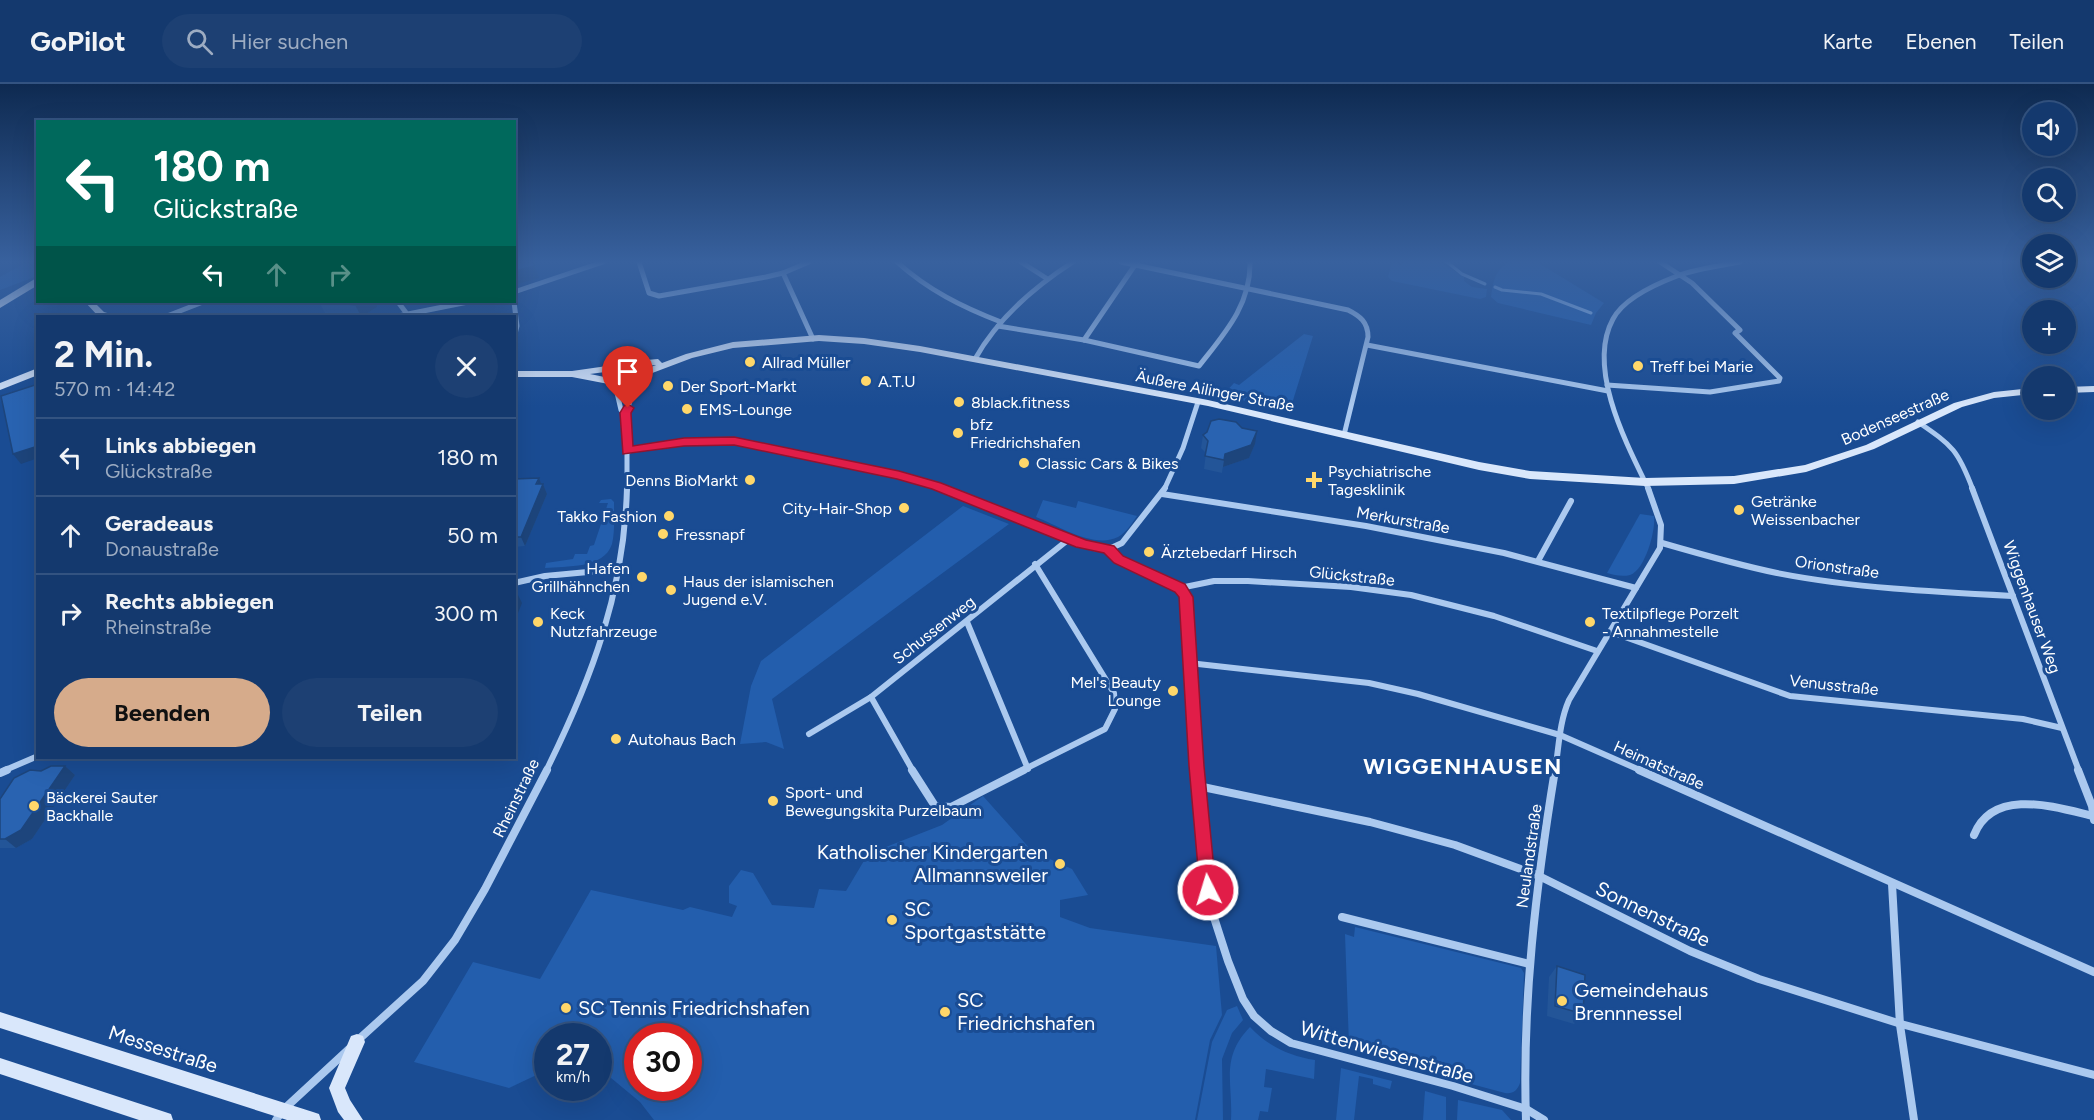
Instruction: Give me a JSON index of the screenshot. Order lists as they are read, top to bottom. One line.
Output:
{"streets":{"main road":["Äußere Ailinger Straße","Bodenseestraße","Messestraße"],"street":["Merkurstraße","Orionstraße","Glückstraße","Wiggenhauser Weg","Schussenweg","Venusstraße","Heimatstraße","Rheinstraße","Neulandstraße","Sonnenstraße","Wittenwiesenstraße"]},"crossings":[["Äußere Ailinger Straße","Bodenseestraße"],["Bodenseestraße","Wiggenhauser Weg"],["Merkurstraße","Neulandstraße"],["Orionstraße","Wiggenhauser Weg"],["Orionstraße","Neulandstraße"],["Glückstraße","Neulandstraße"],["Glückstraße","Wittenwiesenstraße"],["Wiggenhauser Weg","Venusstraße"],["Venusstraße","Neulandstraße"],["Heimatstraße","Neulandstraße"],["Heimatstraße","Wittenwiesenstraße"],["Rheinstraße","Messestraße"],["Neulandstraße","Sonnenstraße"],["Neulandstraße","Wittenwiesenstraße"],["Sonnenstraße","Wittenwiesenstraße"]],"districts":["WIGGENHAUSEN"],"places":{"other":["Allrad Müller","Treff bei Marie","A.T.U","Der Sport-Markt","8black.fitness","EMS-Lounge","bfz Friedrichshafen","Classic Cars & Bikes","Denns BioMarkt","City-Hair-Shop","Getränke Weissenbacher","Takko Fashion","Fressnapf","Ärztebedarf Hirsch","Hafen Grillhähnchen","Haus der islamischen Jugend e.V.","Keck Nutzfahrzeuge","Textilpflege Porzelt - Annahmestelle","Mel's Beauty Lounge","Autohaus Bach","Sport- und Bewegungskita Purzelbaum","Bäckerei Sauter Backhalle","Katholischer Kindergarten Allmannsweiler","SC Sportgaststätte","Gemeindehaus Brennnessel","SC Tennis Friedrichshafen","SC Friedrichshafen"],"health":["Psychiatrische Tagesklinik"]},"page":{"header":"GoPilot","search":"Hier suchen","nav":["Karte","Ebenen","Teilen"],"map_buttons":["+","−"],"turn":["180 m","Glückstraße"],"heading":["2 Min.","570 m · 14:42"],"list":[{"name":"Links abbiegen","note":"Glückstraße","value":"180 m"},{"name":"Geradeaus","note":"Donaustraße","value":"50 m"},{"name":"Rechts abbiegen","note":"Rheinstraße","value":"300 m"}],"buttons":["Beenden","Teilen"],"speed":"27 km/h","limit":"30"}}
